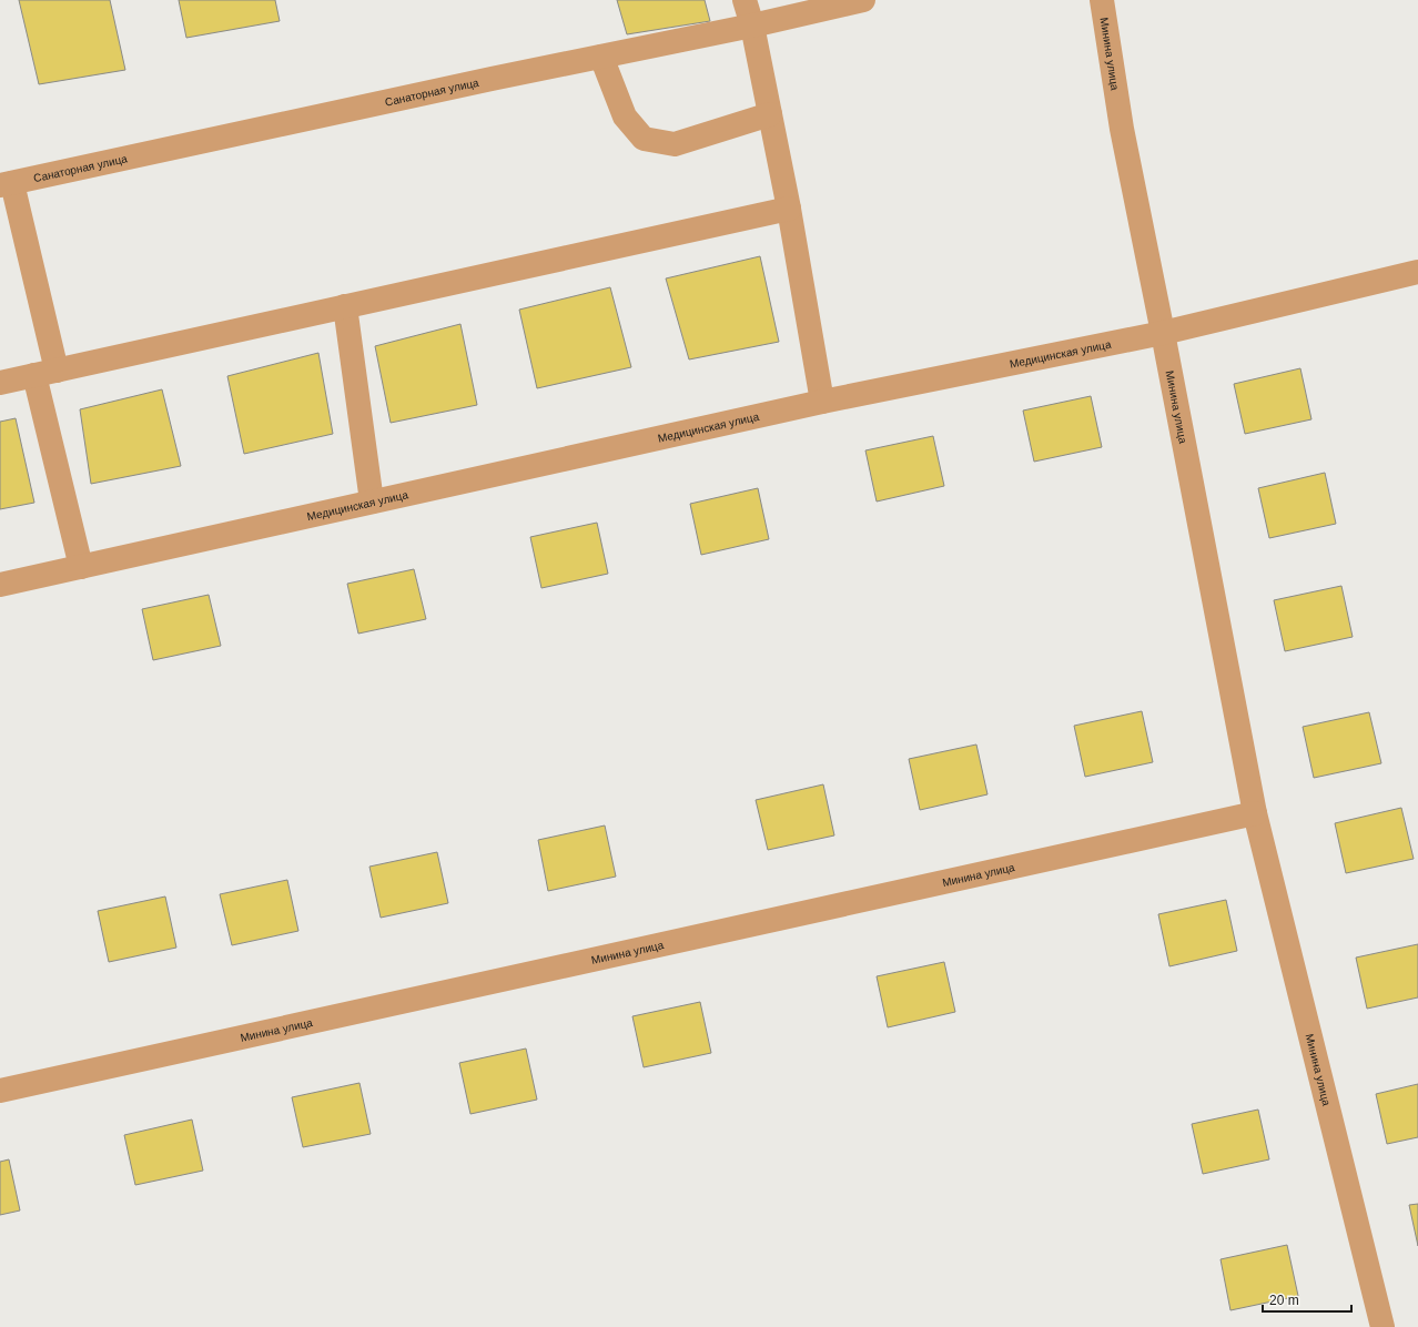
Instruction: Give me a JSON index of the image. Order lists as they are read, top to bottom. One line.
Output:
{"streets":{"street":["Минина улица","Санаторная улица","Медицинская улица"]},"crossings":[["Минина улица","Медицинская улица"]],"scale_bar":"20 m"}
